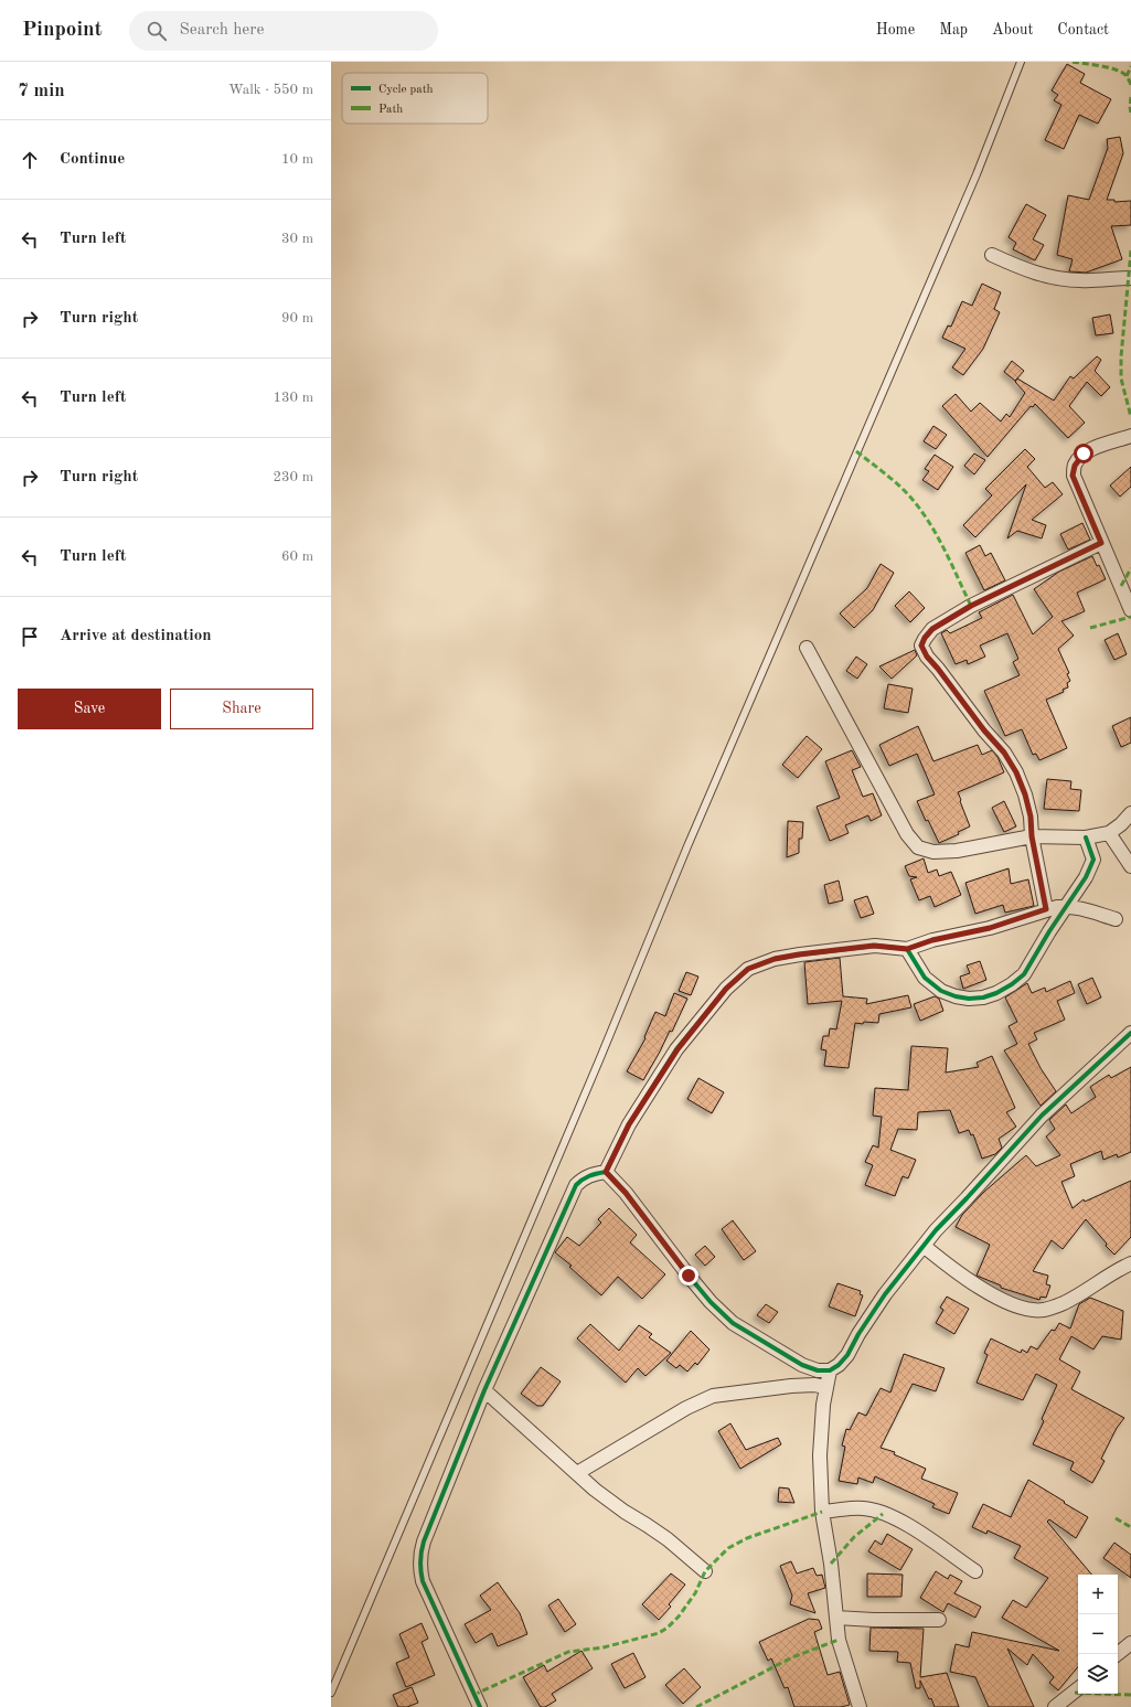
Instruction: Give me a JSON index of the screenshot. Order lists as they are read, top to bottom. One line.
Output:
{"legend":["Cycle path","Path"],"page":{"header":"Pinpoint","search":"Search here","nav":["Home","Map","About","Contact"],"heading":["7 min","Walk · 550 m"],"list":[["Continue","10 m"],["Turn left","30 m"],["Turn right","90 m"],["Turn left","130 m"],["Turn right","230 m"],["Turn left","60 m"],"Arrive at destination"],"buttons":["Save","Share"],"map_buttons":["+","−"]}}
